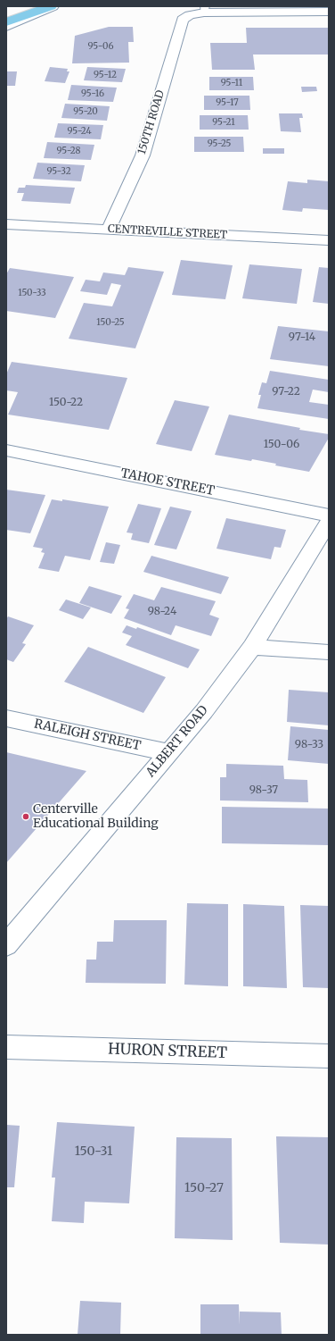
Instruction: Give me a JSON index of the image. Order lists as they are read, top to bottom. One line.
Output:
{"streets":{"street":["150TH ROAD","CENTREVILLE STREET","TAHOE STREET","RALEIGH STREET","ALBERT ROAD","HURON STREET"]},"crossings":[["150TH ROAD","CENTREVILLE STREET"],["RALEIGH STREET","ALBERT ROAD"]],"places":["Centerville Educational Building"],"house_numbers":["95-06","95-12","95-11","95-16","95-17","95-20","95-21","95-24","95-25","95-28","95-32","150-33","150-25","97-14","97-22","150-22","150-06","98-24","98-33","98-37","150-31","150-27"]}
